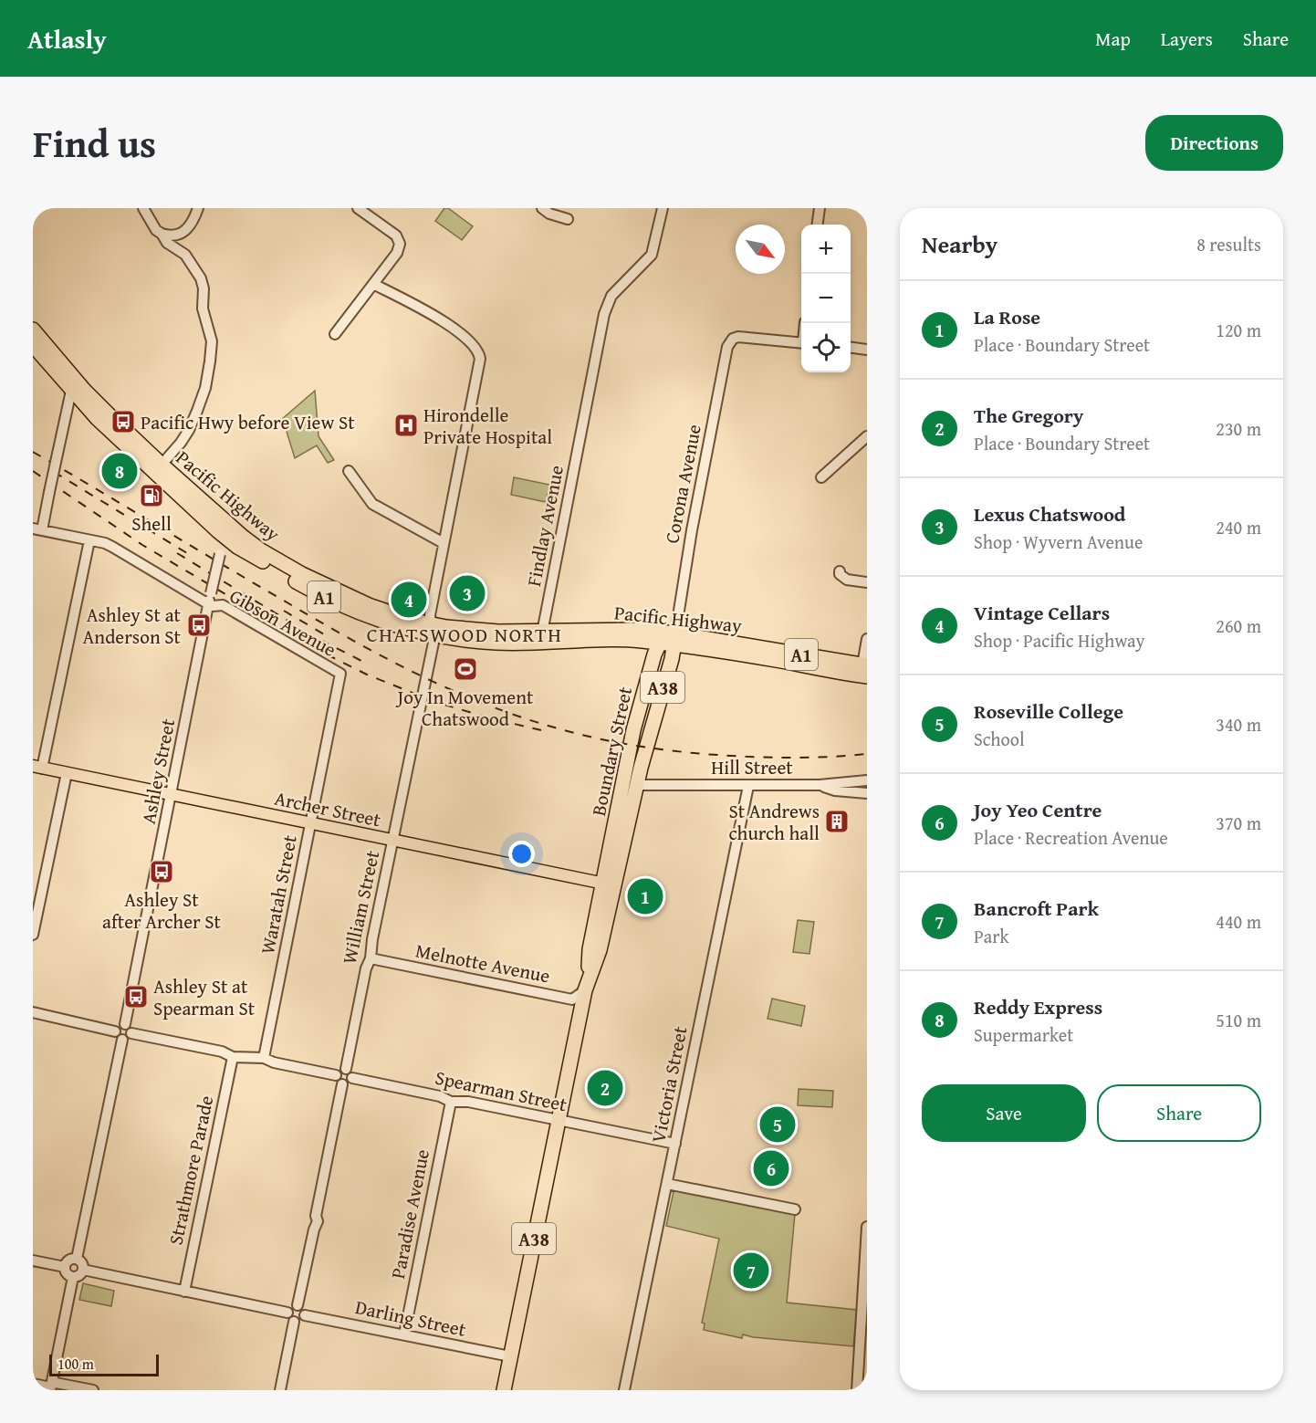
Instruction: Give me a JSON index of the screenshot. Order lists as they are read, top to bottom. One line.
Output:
{"streets":{"highway":["Pacific Highway","A1","A38","Boundary Street"],"main road":["Archer Street"],"street":["Corona Avenue","Findlay Avenue","Gibson Avenue","Hill Street","Ashley Street","Waratah Street","William Street","Melnotte Avenue","Victoria Street","Spearman Street","Strathmore Parade","Paradise Avenue","Darling Street"]},"crossings":[["Corona Avenue","Pacific Highway"],["Corona Avenue","Boundary Street"],["Pacific Highway","Findlay Avenue"],["Pacific Highway","Boundary Street"],["Pacific Highway","Ashley Street"],["Pacific Highway","William Street"],["Gibson Avenue","Ashley Street"],["Gibson Avenue","Waratah Street"],["Boundary Street","Hill Street"],["Boundary Street","Archer Street"],["Boundary Street","Melnotte Avenue"],["Boundary Street","Spearman Street"],["Boundary Street","Darling Street"],["Hill Street","Victoria Street"],["Ashley Street","Archer Street"],["Archer Street","Waratah Street"],["Archer Street","William Street"],["William Street","Melnotte Avenue"],["William Street","Spearman Street"],["Victoria Street","Spearman Street"],["Spearman Street","Paradise Avenue"],["Paradise Avenue","Darling Street"]],"districts":["CHATSWOOD NORTH"],"places":{"bus stop":["Pacific Hwy before View St","Ashley St at Anderson St","Ashley St after Archer St","Ashley St at Spearman St"],"hospital":["Hirondelle Private Hospital"],"fuel station":["Shell"],"sports":["Joy In Movement Chatswood"],"building":["St Andrews church hall"]},"scale_bar":"100 m","north":"bottom right","page":{"header":"Atlasly","nav":["Map","Layers","Share"],"title":"Find us","buttons":["Directions",["Save","Share"]],"heading":["Nearby","8 results"],"map_buttons":["+","−"],"list":[{"mark":"1","name":"La Rose","note":"Place · Boundary Street","value":"120 m"},{"mark":"2","name":"The Gregory","note":"Place · Boundary Street","value":"230 m"},{"mark":"3","name":"Lexus Chatswood","note":"Shop · Wyvern Avenue","value":"240 m"},{"mark":"4","name":"Vintage Cellars","note":"Shop · Pacific Highway","value":"260 m"},{"mark":"5","name":"Roseville College","note":"School","value":"340 m"},{"mark":"6","name":"Joy Yeo Centre","note":"Place · Recreation Avenue","value":"370 m"},{"mark":"7","name":"Bancroft Park","note":"Park","value":"440 m"},{"mark":"8","name":"Reddy Express","note":"Supermarket","value":"510 m"}],"pins":["8","3","4","1","2","5","6","7"],"scale":"100 m"}}
